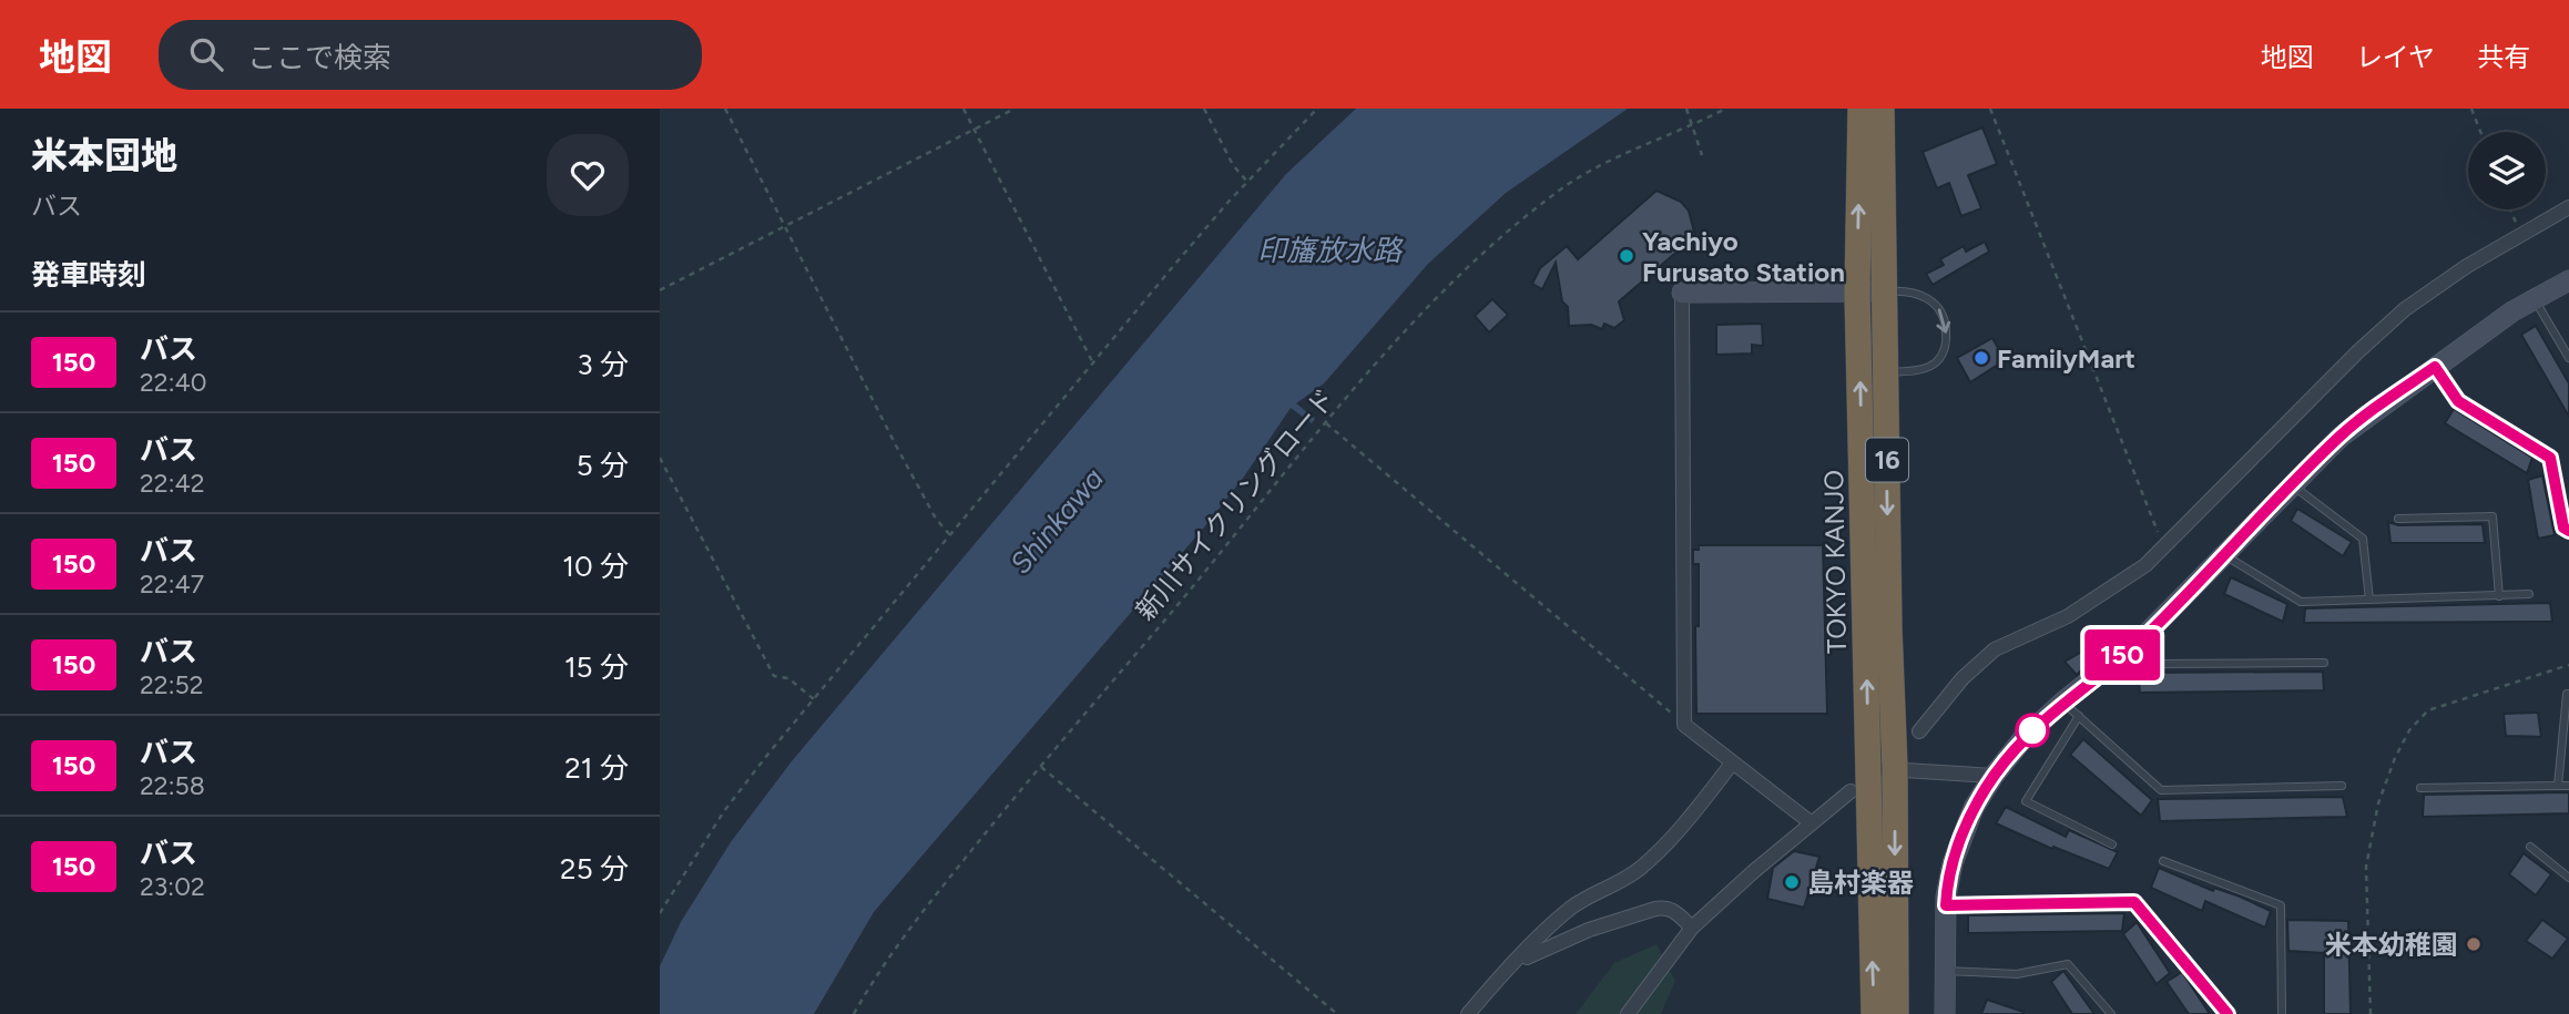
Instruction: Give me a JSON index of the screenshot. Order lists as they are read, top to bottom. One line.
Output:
{"streets":{"highway":["16","TOKYO KANJO"],"path":["新川サイクリングロード"]},"water":["印旛放水路","Shinkawa"],"places":["Yachiyo Furusato Station","FamilyMart","島村楽器","米本幼稚園"],"lines":["bus line 150"],"page":{"header":"地図","search":"ここで検索","nav":["地図","レイヤ","共有"],"heading":[["米本団地","バス"],"発車時刻"],"on_map":"150","list":[{"mark":"150","name":"バス","note":"22:40","value":"3 分"},{"mark":"150","name":"バス","note":"22:42","value":"5 分"},{"mark":"150","name":"バス","note":"22:47","value":"10 分"},{"mark":"150","name":"バス","note":"22:52","value":"15 分"},{"mark":"150","name":"バス","note":"22:58","value":"21 分"},{"mark":"150","name":"バス","note":"23:02","value":"25 分"}]}}
